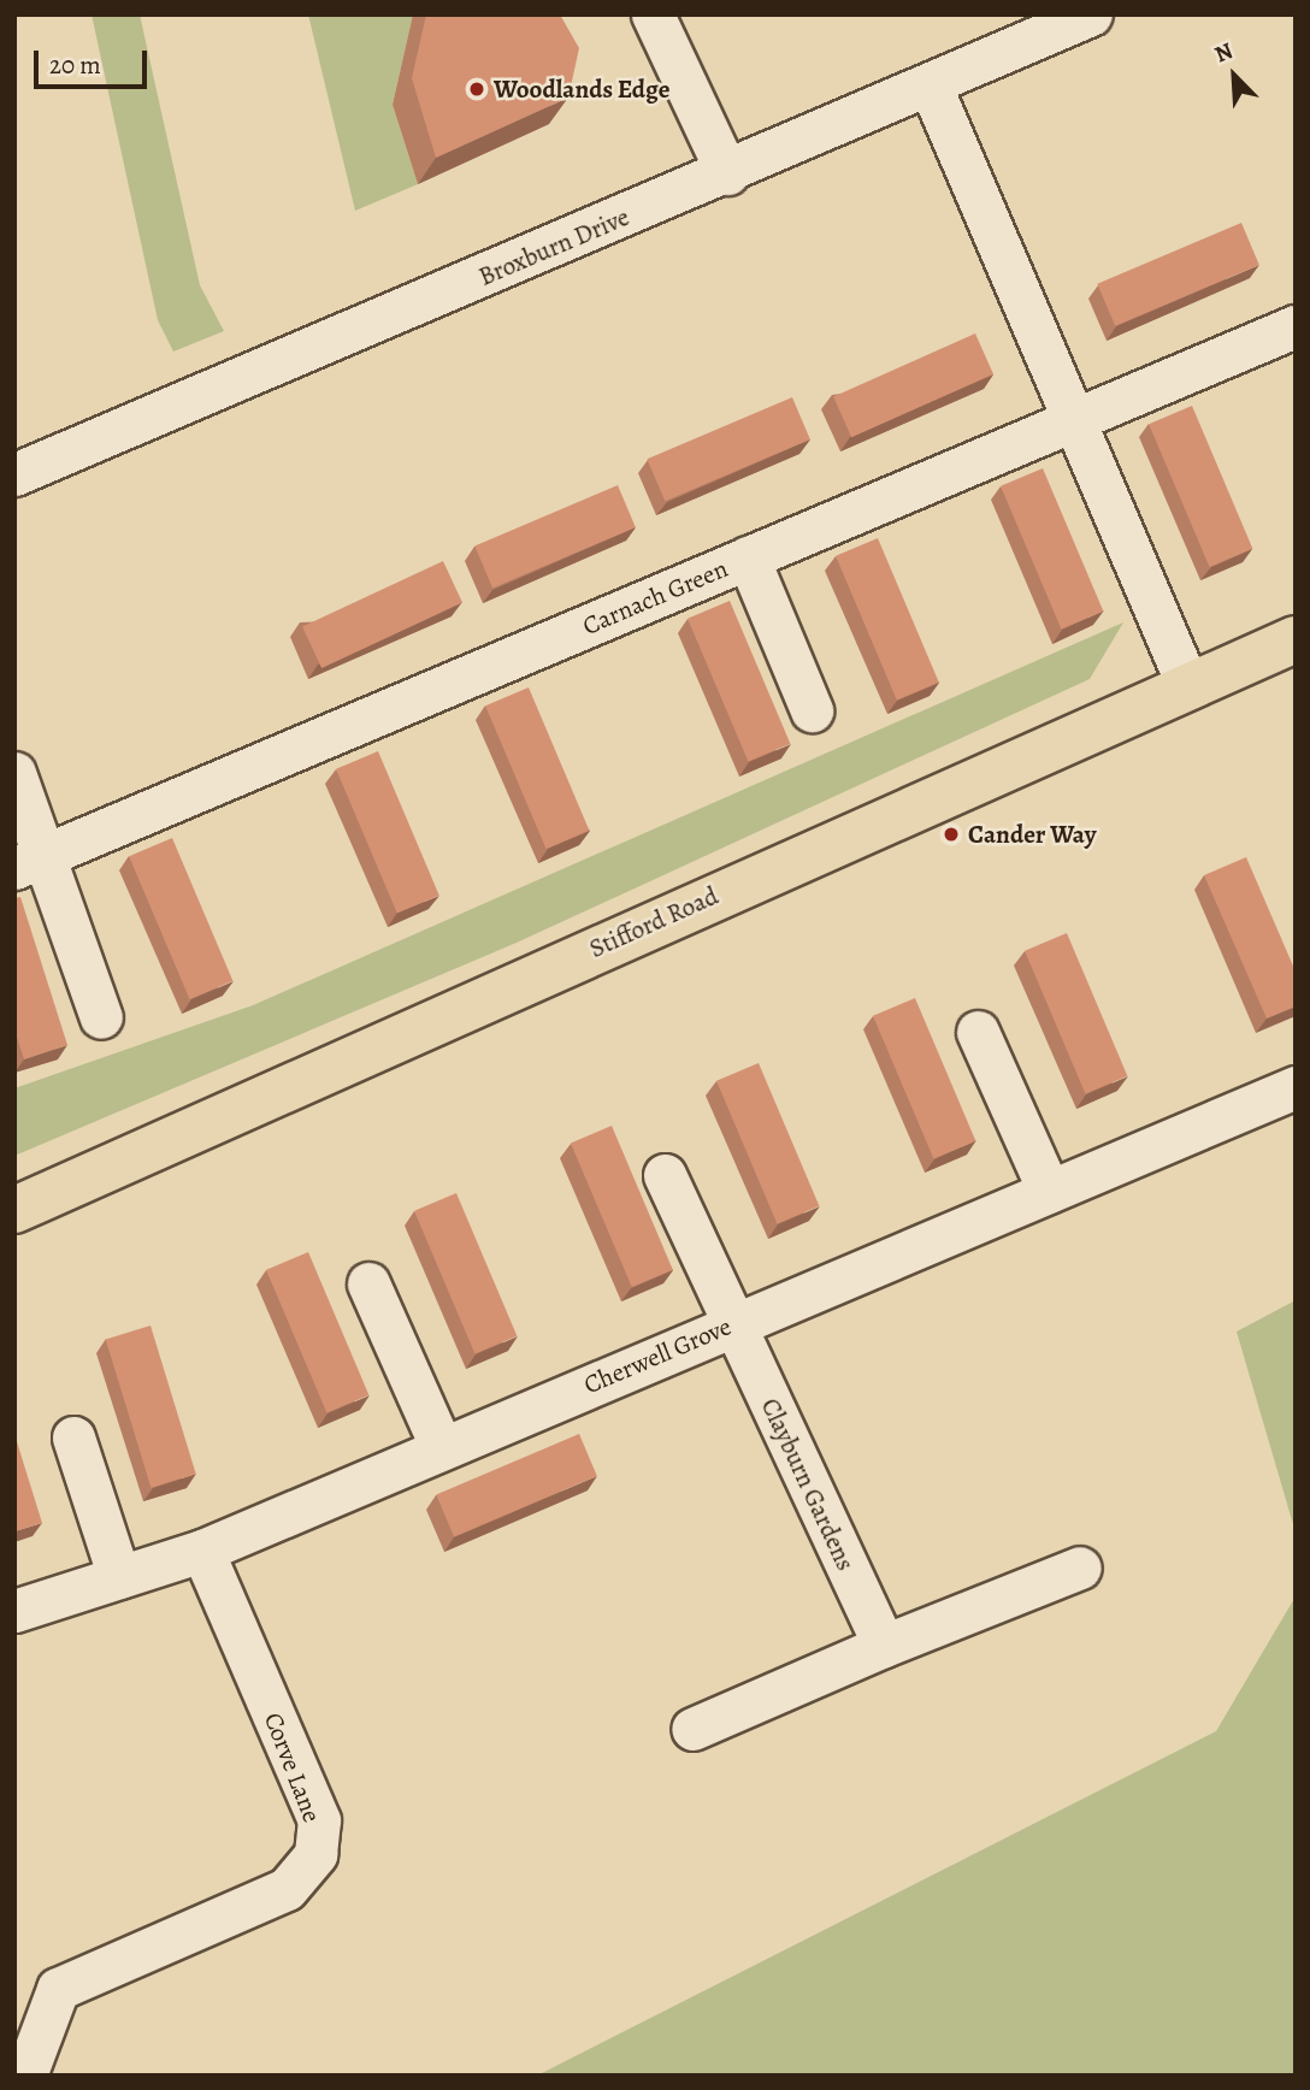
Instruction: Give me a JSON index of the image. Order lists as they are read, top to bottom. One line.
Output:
{"streets":{"main road":["Stifford Road"],"street":["Broxburn Drive","Carnach Green","Cherwell Grove","Clayburn Gardens","Corve Lane"]},"crossings":[["Cherwell Grove","Clayburn Gardens"],["Cherwell Grove","Corve Lane"]],"places":["Woodlands Edge","Cander Way"],"scale_bar":"20 m","north":"top left"}
